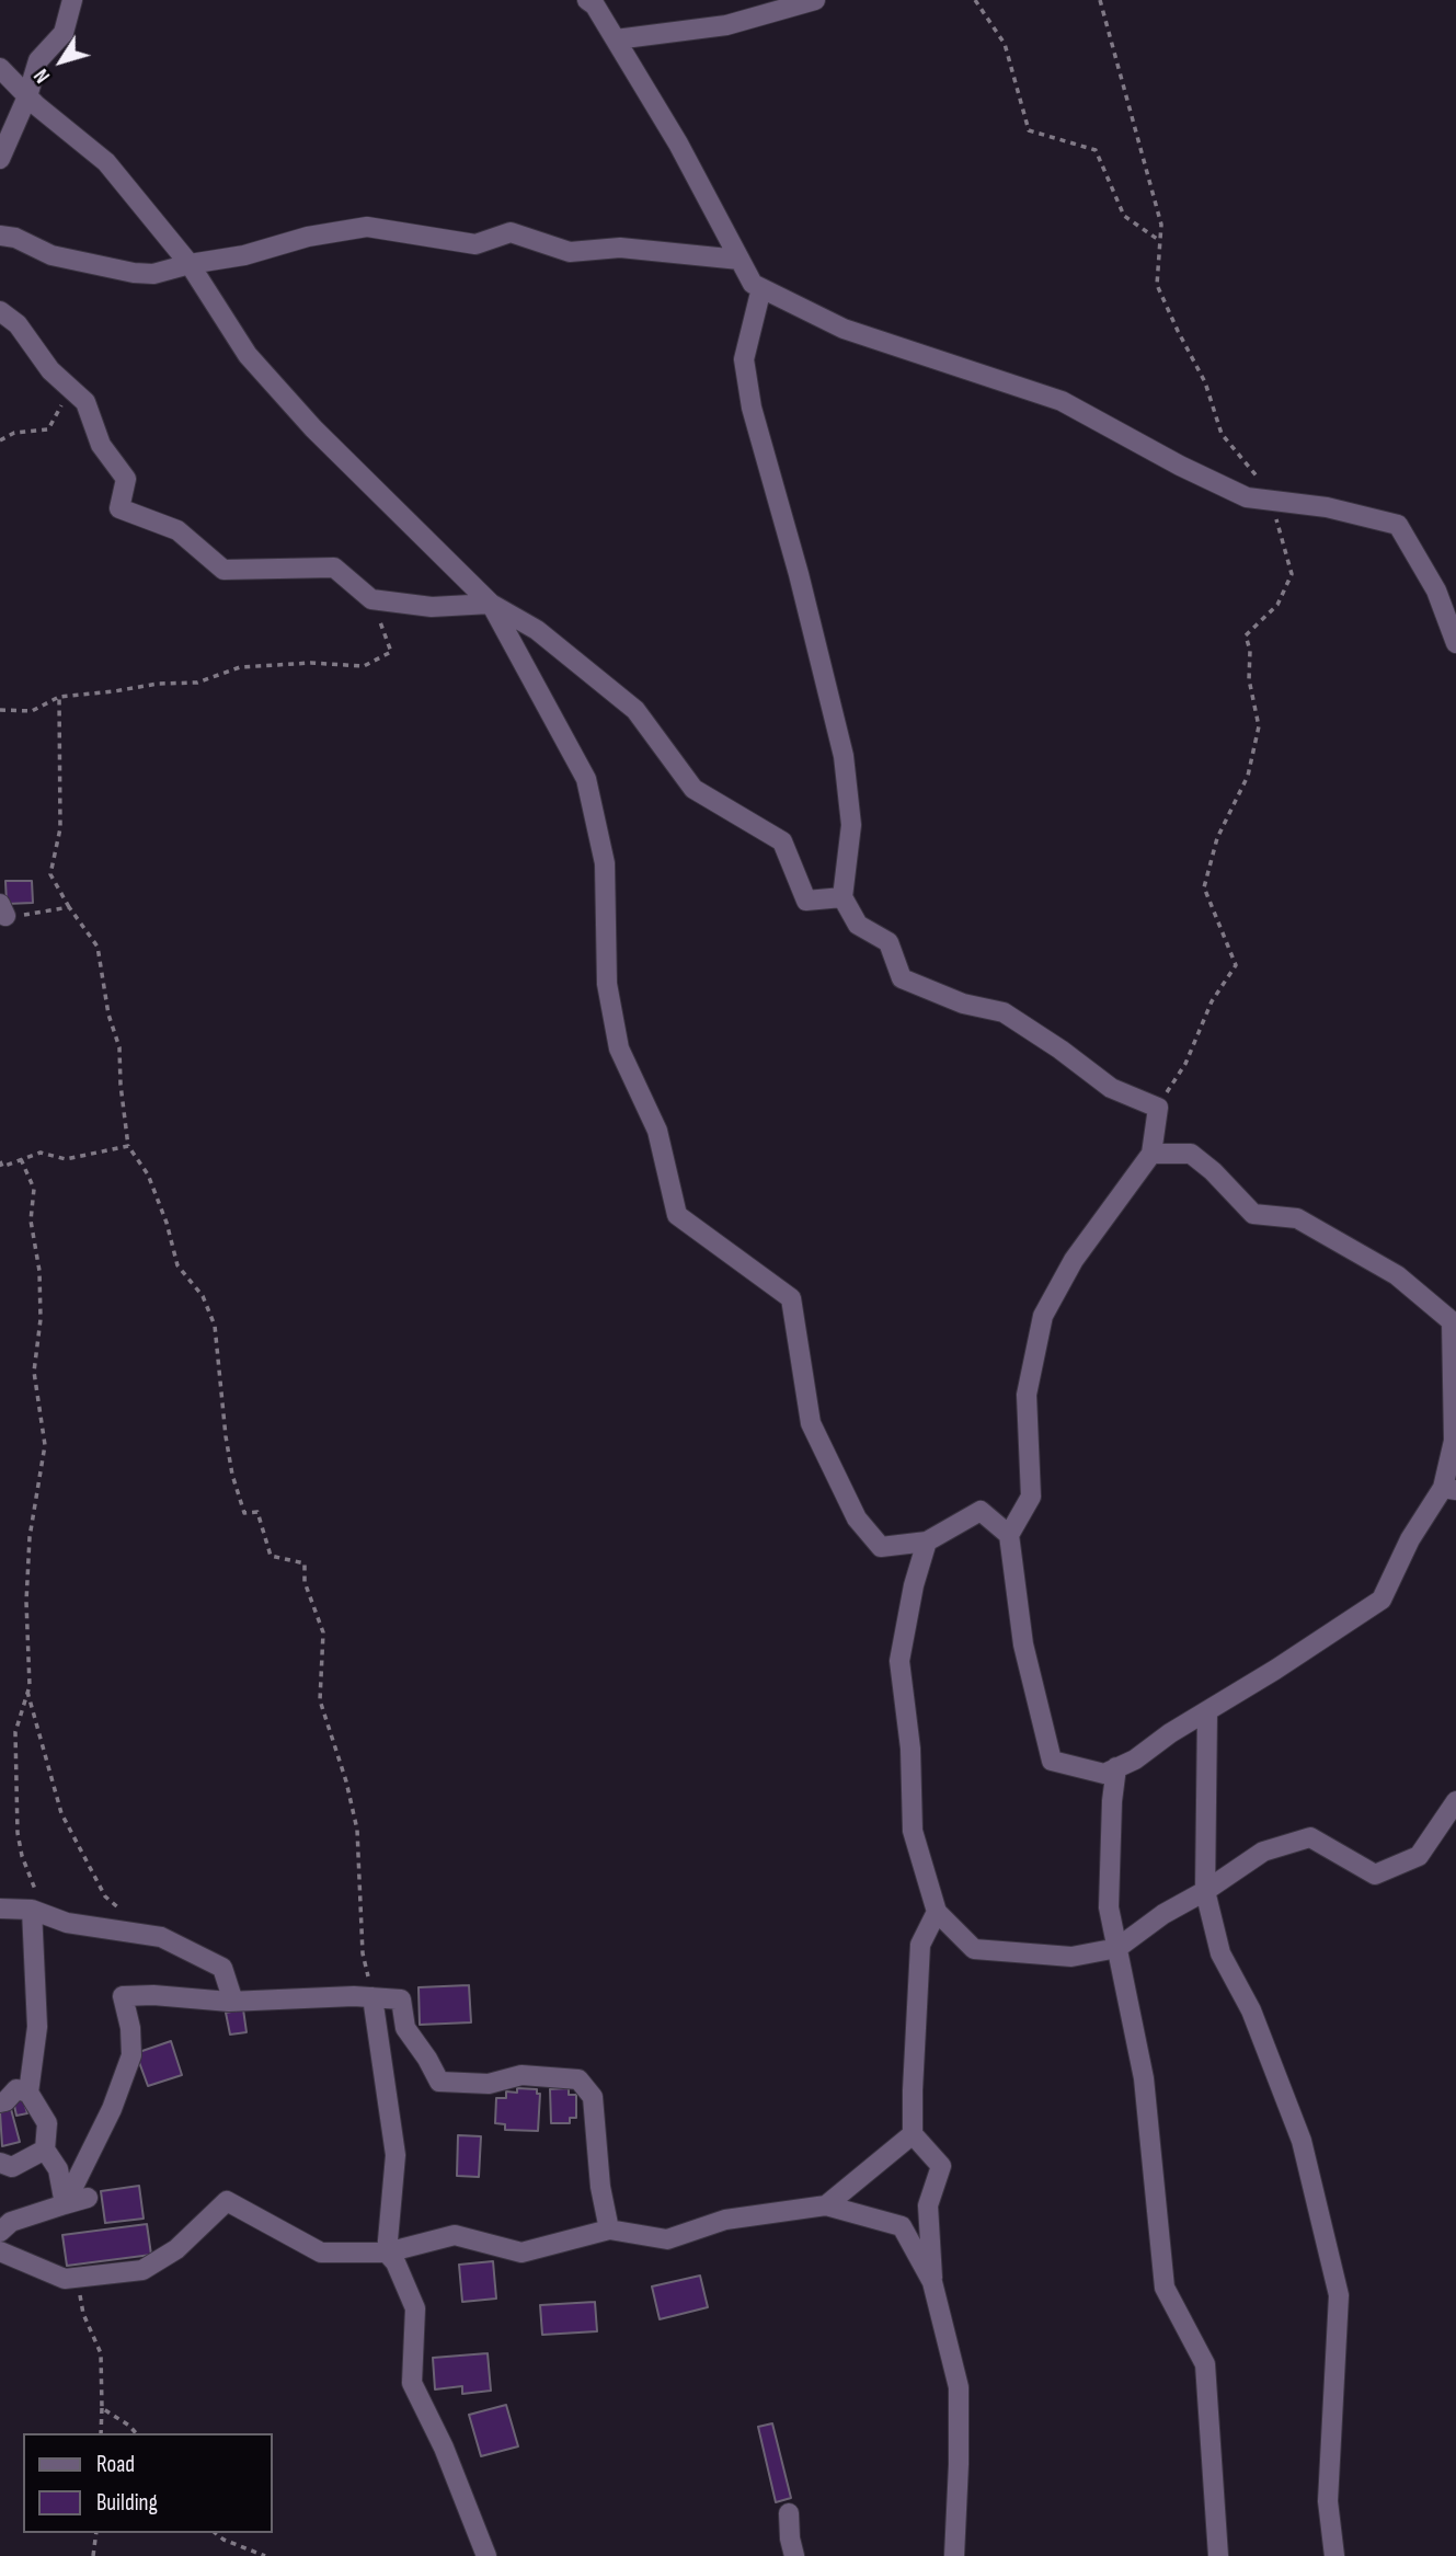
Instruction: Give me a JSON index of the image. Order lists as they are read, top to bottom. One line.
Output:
{"legend":["Road","Building"],"north":"bottom left"}
